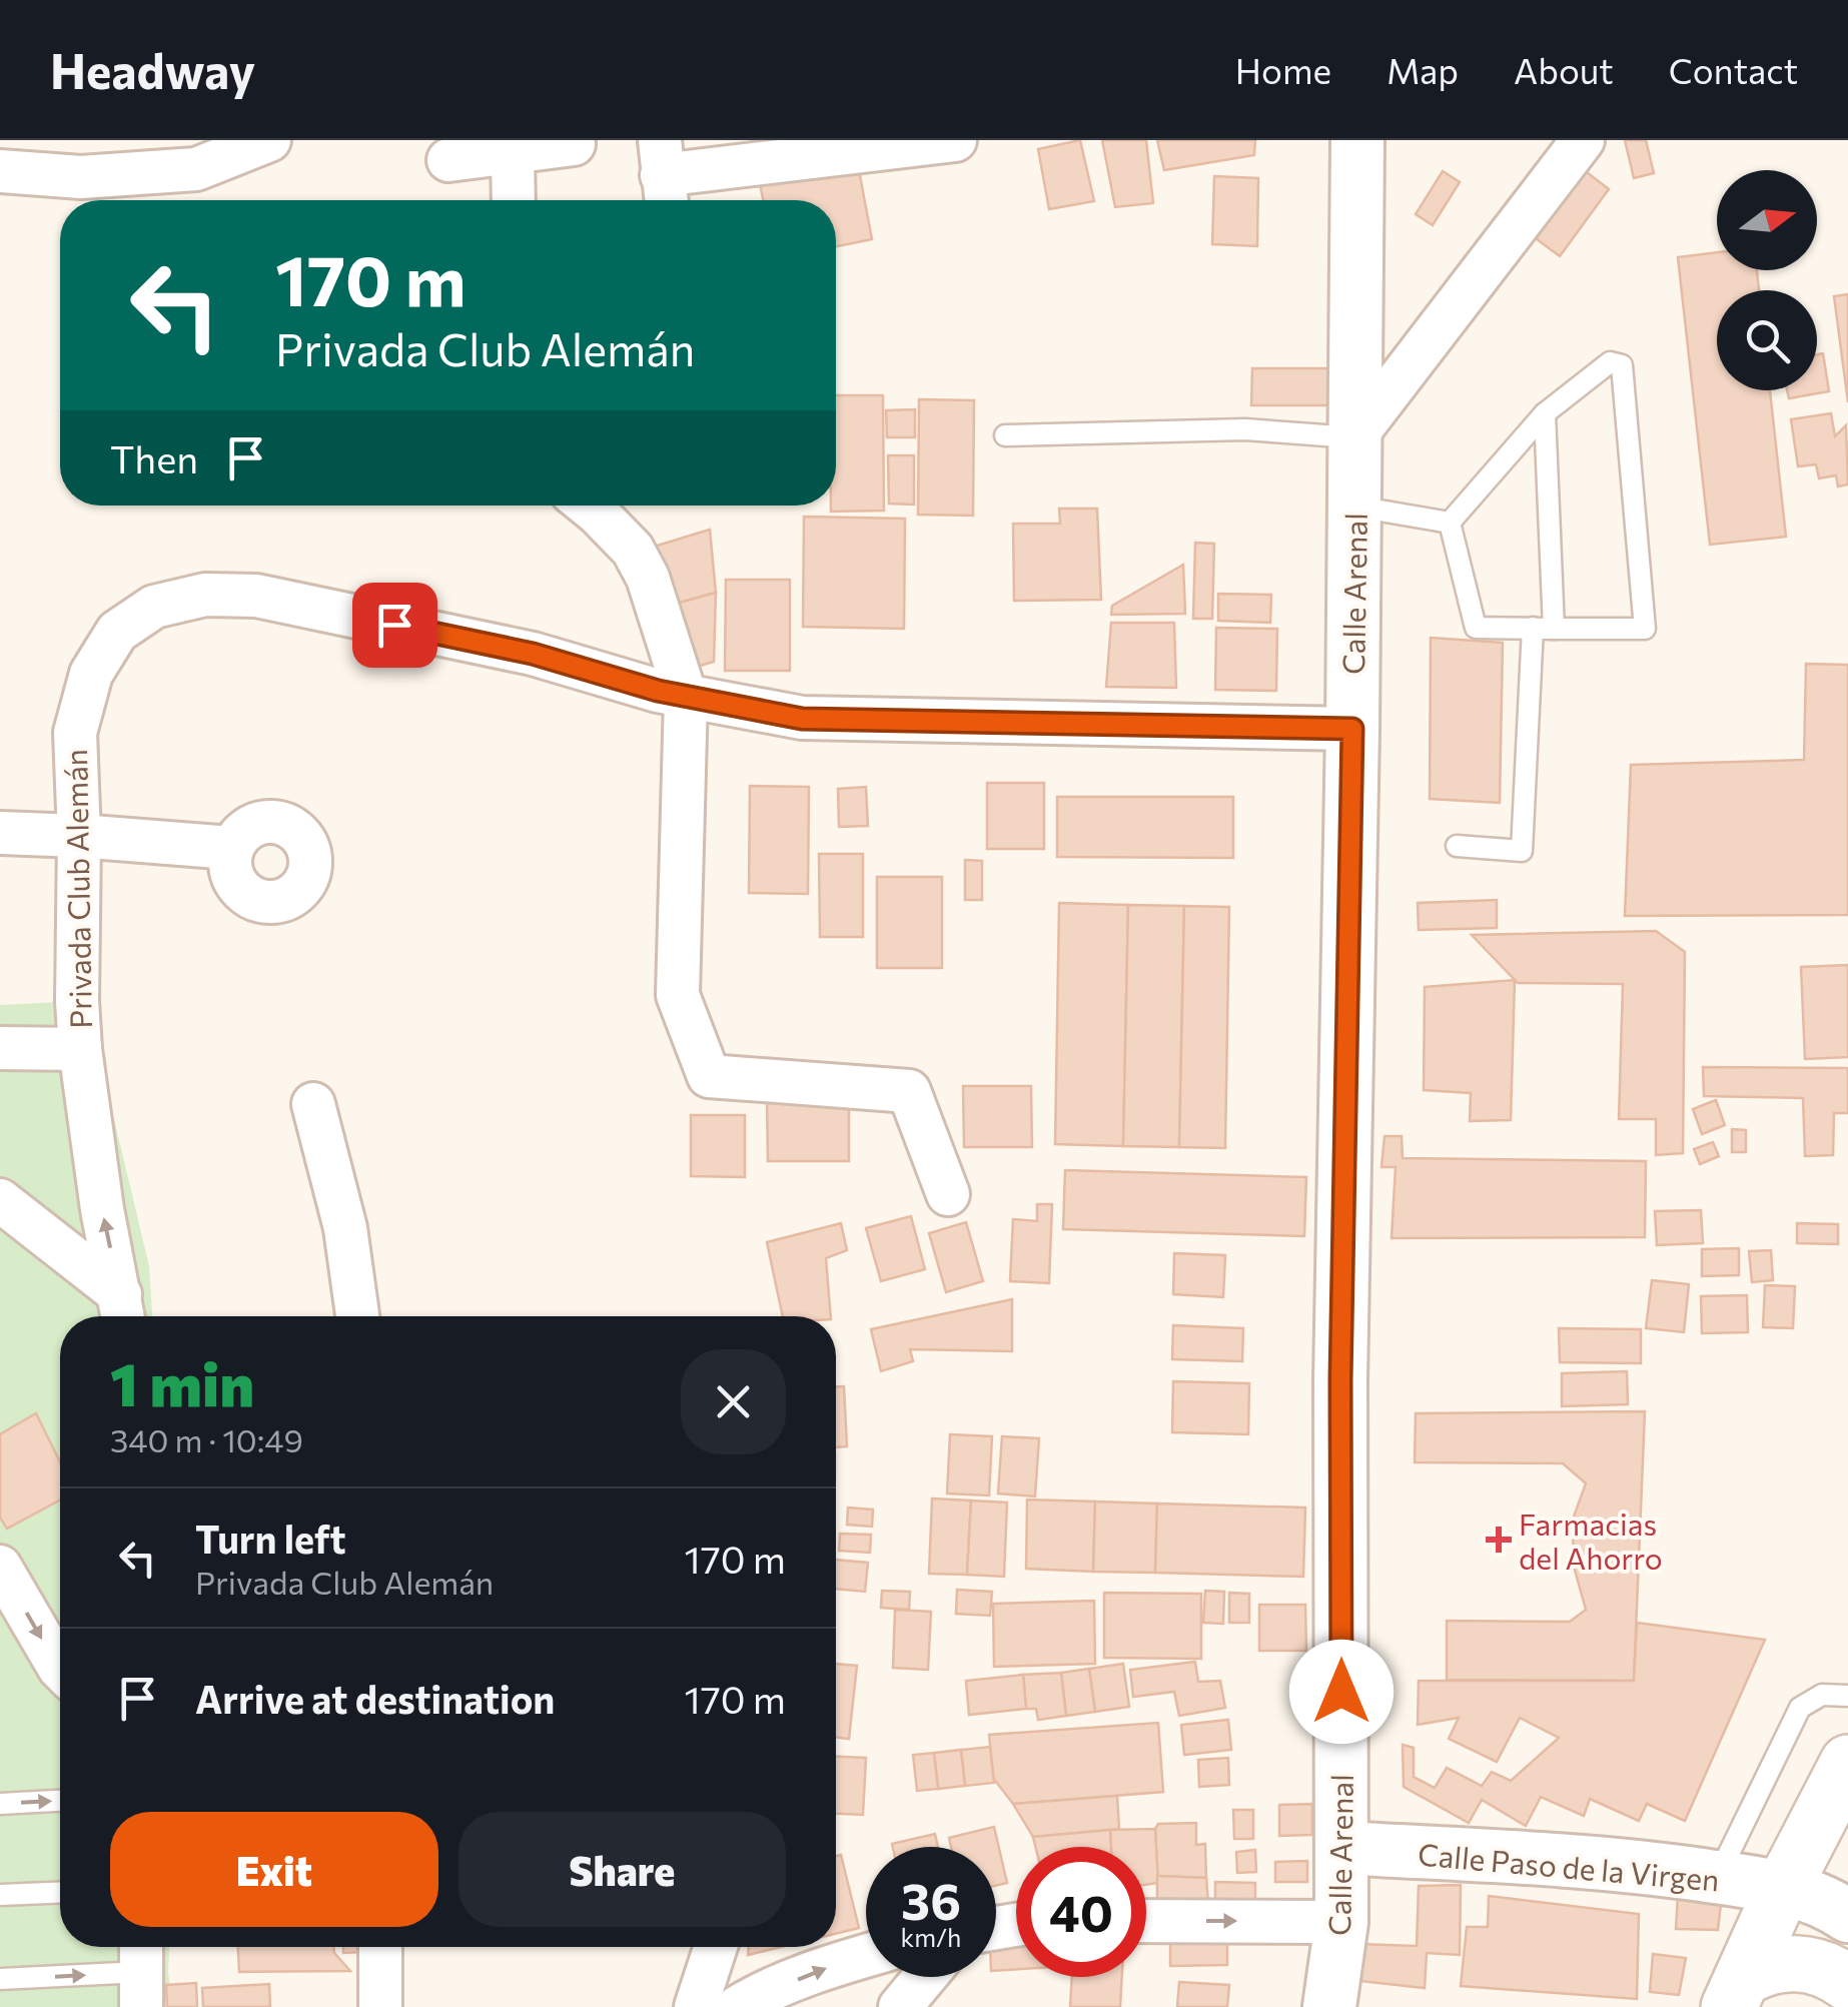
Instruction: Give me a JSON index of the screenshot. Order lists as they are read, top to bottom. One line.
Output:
{"streets":{"street":["Calle Arenal","Privada Club Alemán","Calle Paso de la Virgen"]},"crossings":[["Calle Arenal","Privada Club Alemán"],["Calle Arenal","Calle Paso de la Virgen"]],"places":{"health":["Farmacias del Ahorro"]},"north":"right","page":{"header":"Headway","nav":["Home","Map","About","Contact"],"turn":["170 m","Privada Club Alemán"],"then":"Then","heading":["1 min","340 m · 10:49"],"list":[{"name":"Turn left","note":"Privada Club Alemán","value":"170 m"},{"name":"Arrive at destination","value":"170 m"}],"buttons":["Exit","Share"],"speed":"36 km/h","limit":"40"}}
